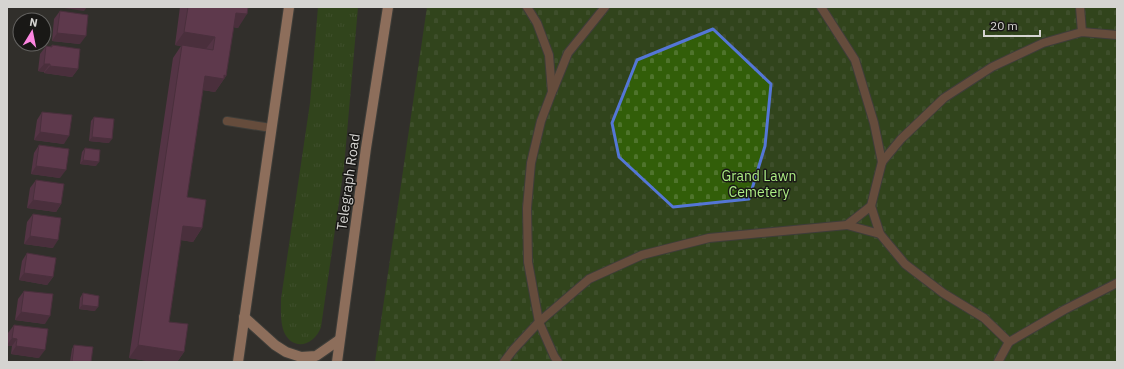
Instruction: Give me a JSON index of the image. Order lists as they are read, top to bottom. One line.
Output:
{"streets":{"main road":["Telegraph Road"]},"parks":["Grand Lawn Cemetery"],"scale_bar":"20 m","north":"top"}
